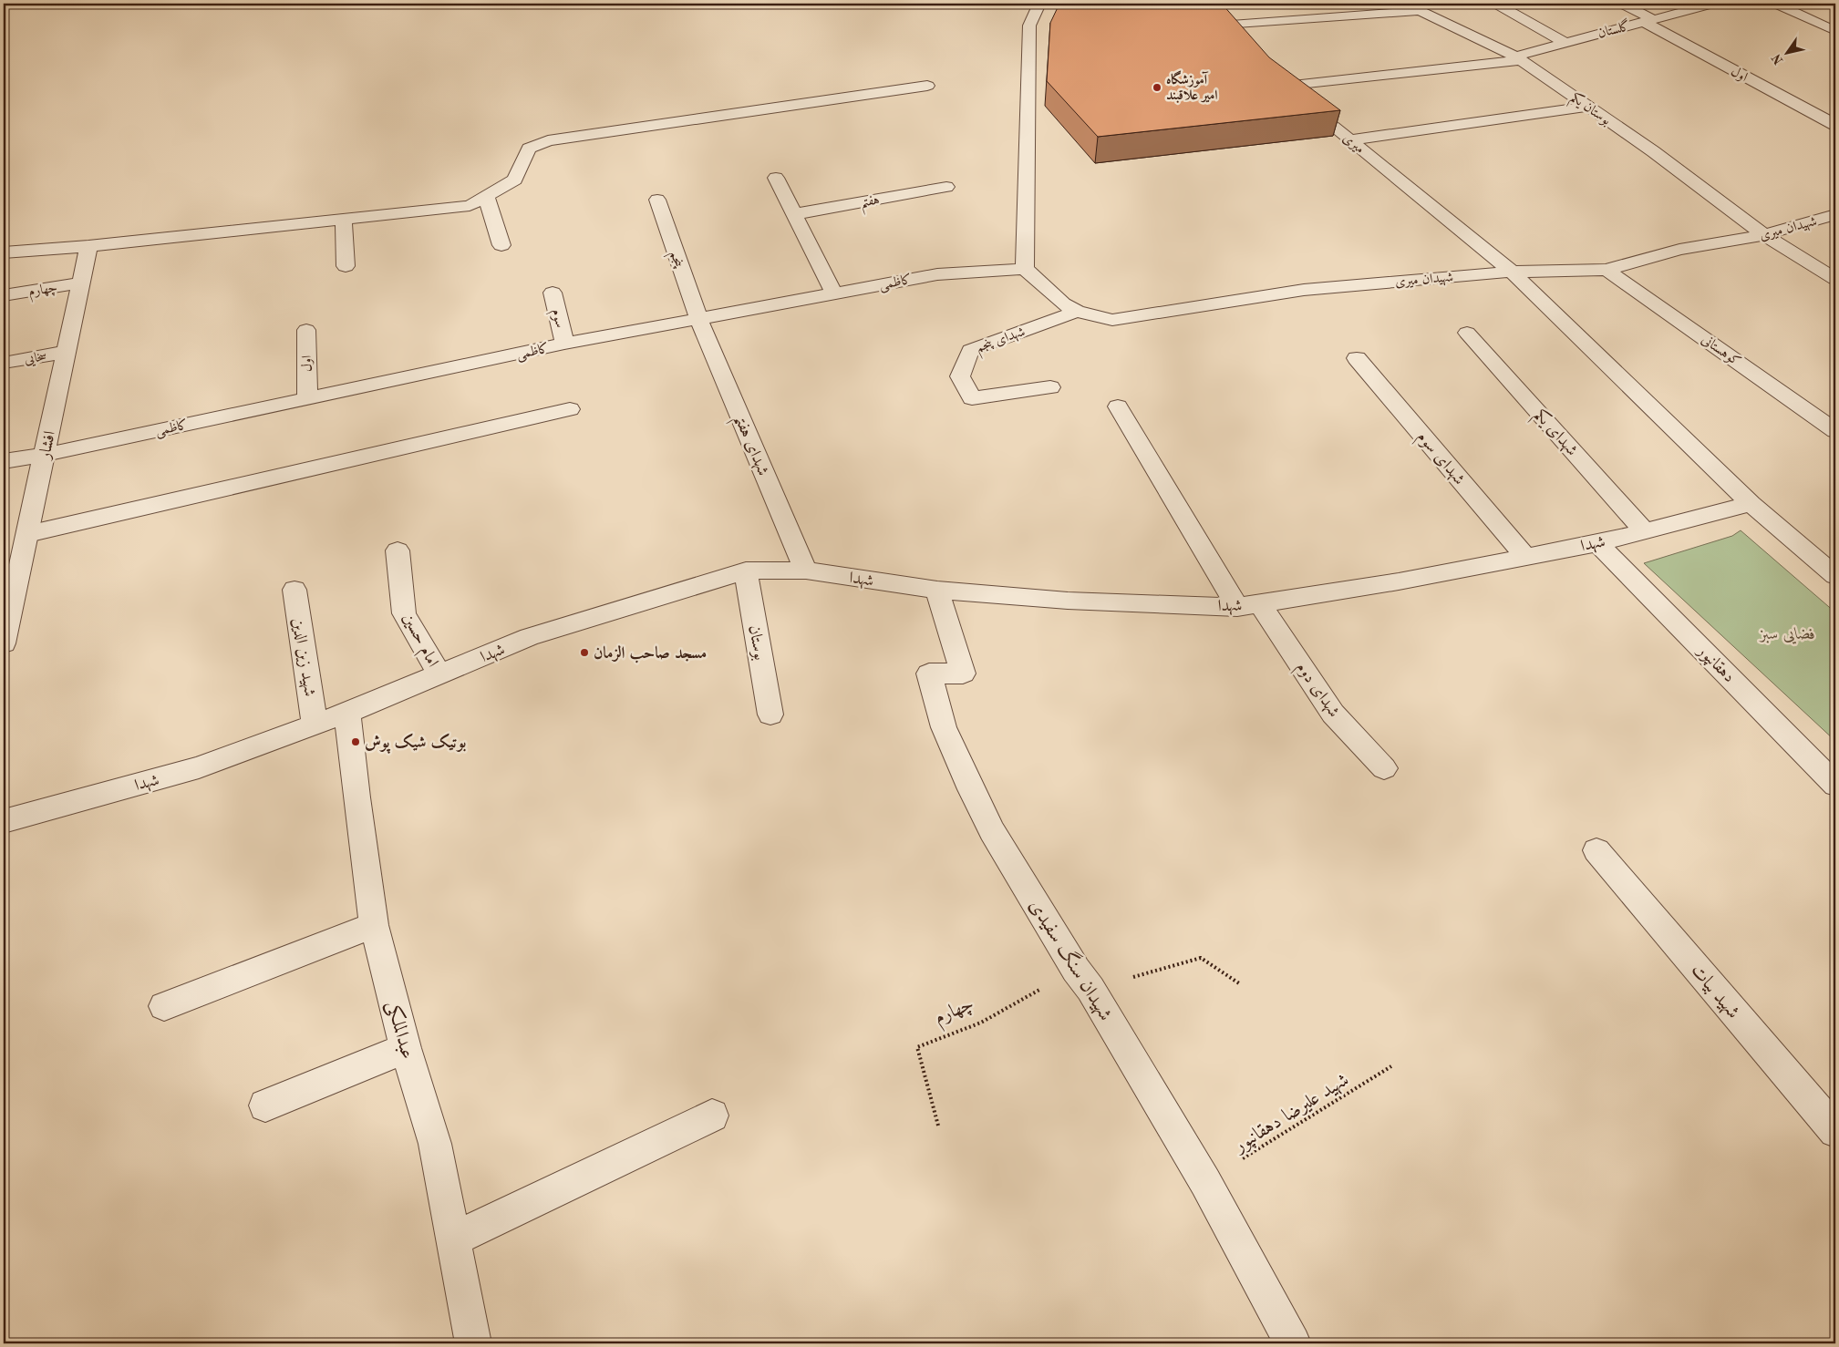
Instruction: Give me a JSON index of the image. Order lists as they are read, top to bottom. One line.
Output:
{"streets":{"street":["گلستان","اول","بوستان یکم","میری","هفتم","شهیدان میری","پنجم","کاظمی","چهارم","سوم","شهدای پنجم","کوهستانی","سخایی","شهدای یکم","افشار","شهدای هفتم","شهدای سوم","شهدا","امام حسین","بوستان","شهید زین الدین","دهقانپور","شهدای دوم","شهیدان سنگ سفیدی","شهید بیات","عبدالملکی"],"path":["شهید علیرضا دهقانپور"]},"crossings":[["گلستان","اول"],["گلستان","بوستان یکم"],["گلستان","میری"],["اول","کاظمی"],["بوستان یکم","شهیدان میری"],["میری","شهیدان میری"],["شهیدان میری","کاظمی"],["شهیدان میری","شهدای پنجم"],["شهیدان میری","کوهستانی"],["پنجم","کاظمی"],["پنجم","شهدای هفتم"],["کاظمی","سوم"],["کاظمی","افشار"],["کاظمی","شهدای هفتم"],["چهارم","افشار"],["چهارم","شهیدان سنگ سفیدی"],["سخایی","افشار"],["شهدای یکم","شهدا"],["شهدای هفتم","شهدا"],["شهدای سوم","شهدا"],["شهدا","امام حسین"],["شهدا","بوستان"],["شهدا","شهید زین الدین"],["شهدا","دهقانپور"],["شهدا","شهدای دوم"],["شهدا","شهیدان سنگ سفیدی"],["شهدا","عبدالملکی"],["شهیدان سنگ سفیدی","شهید علیرضا دهقانپور"]],"parks":["فضایی سبز"],"places":["آموزشگاه امیر علاقبند","مسجد صاحب الزمان","بوتیک شیک پوش"],"north":"bottom left"}
